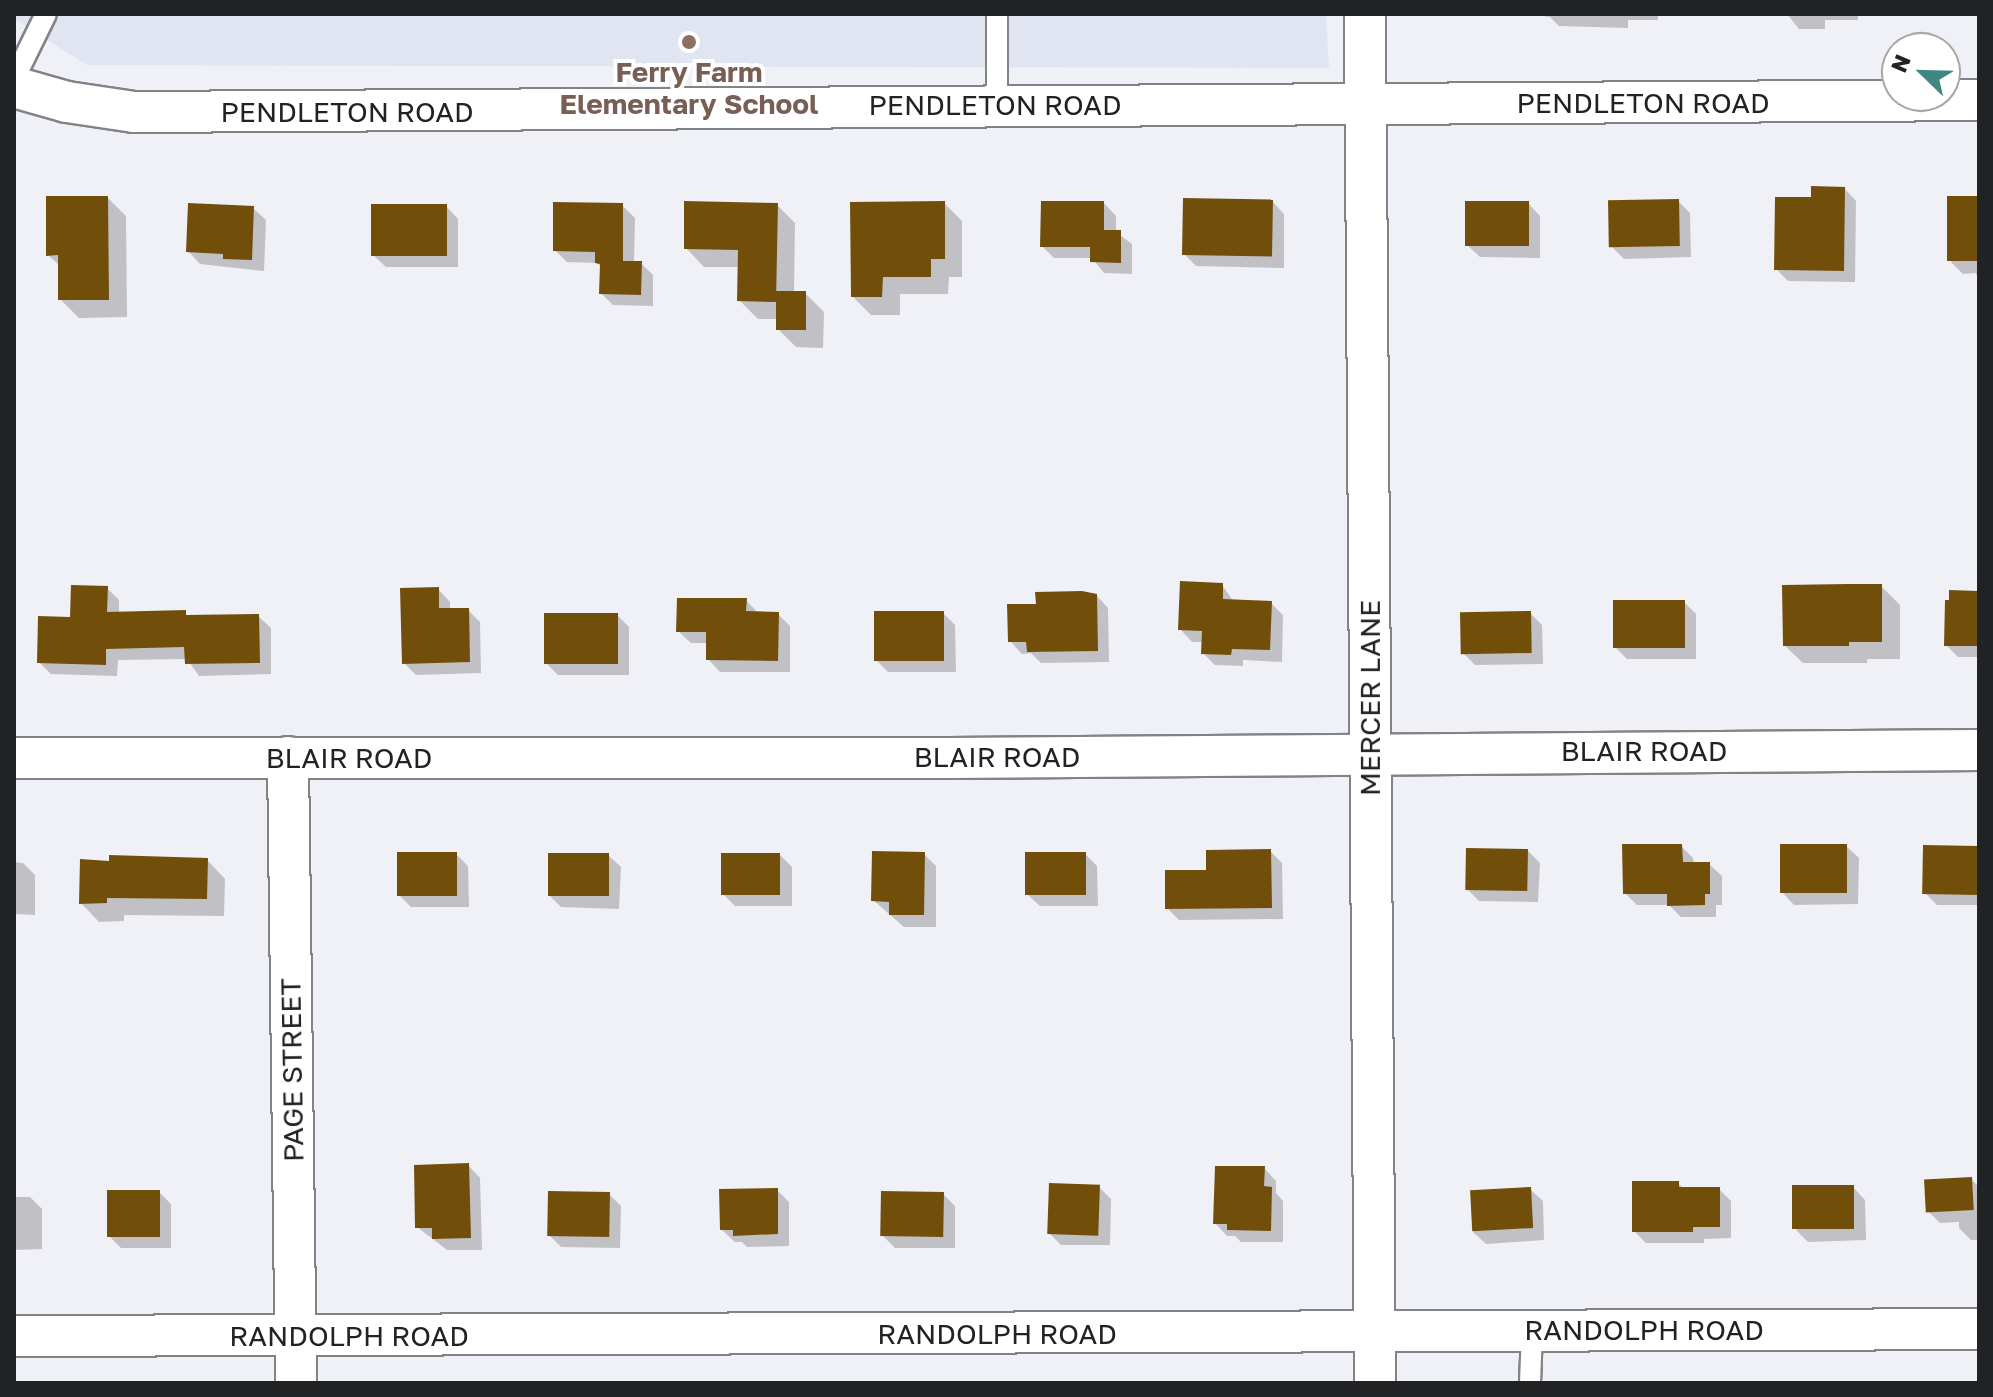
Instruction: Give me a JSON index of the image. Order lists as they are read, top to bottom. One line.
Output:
{"streets":{"street":["PENDLETON ROAD","MERCER LANE","BLAIR ROAD","PAGE STREET","RANDOLPH ROAD"]},"crossings":[["PENDLETON ROAD","MERCER LANE"],["MERCER LANE","BLAIR ROAD"],["MERCER LANE","RANDOLPH ROAD"],["BLAIR ROAD","PAGE STREET"],["PAGE STREET","RANDOLPH ROAD"]],"places":["Ferry Farm Elementary School"],"north":"top left"}
